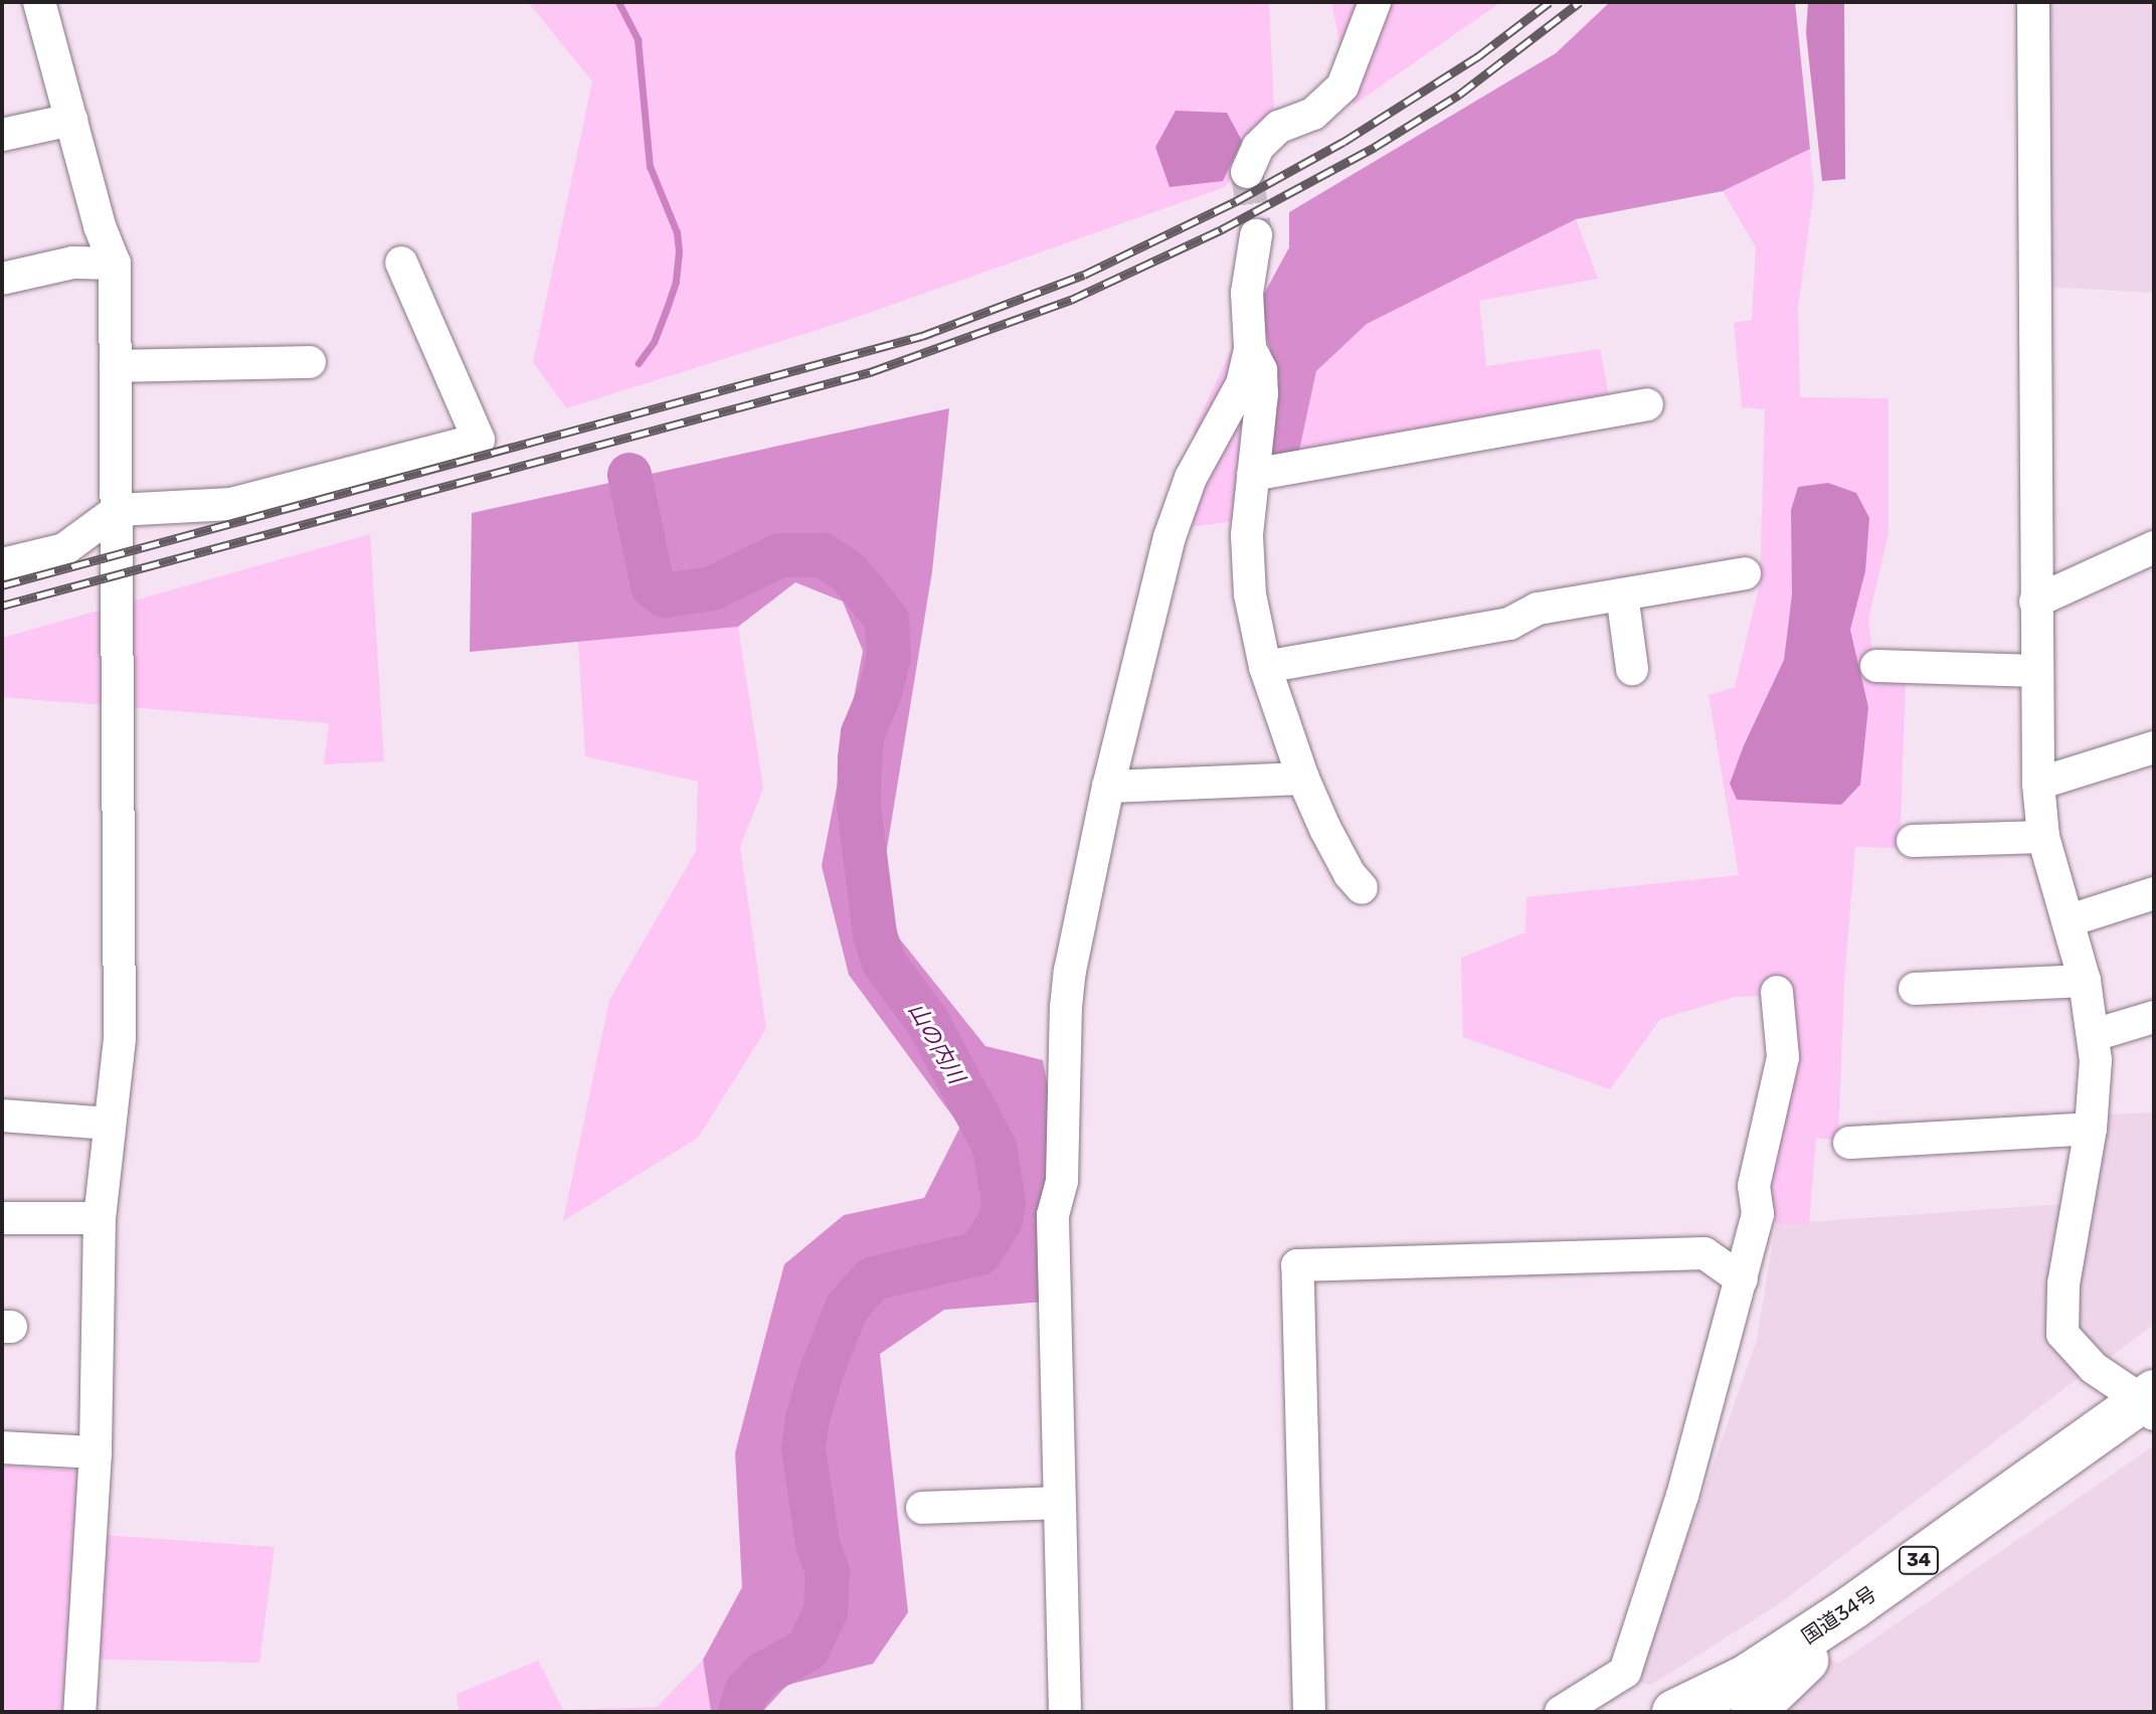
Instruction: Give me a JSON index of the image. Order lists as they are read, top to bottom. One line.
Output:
{"streets":{"highway":["34","国道34号"]},"water":["山の内川"]}
